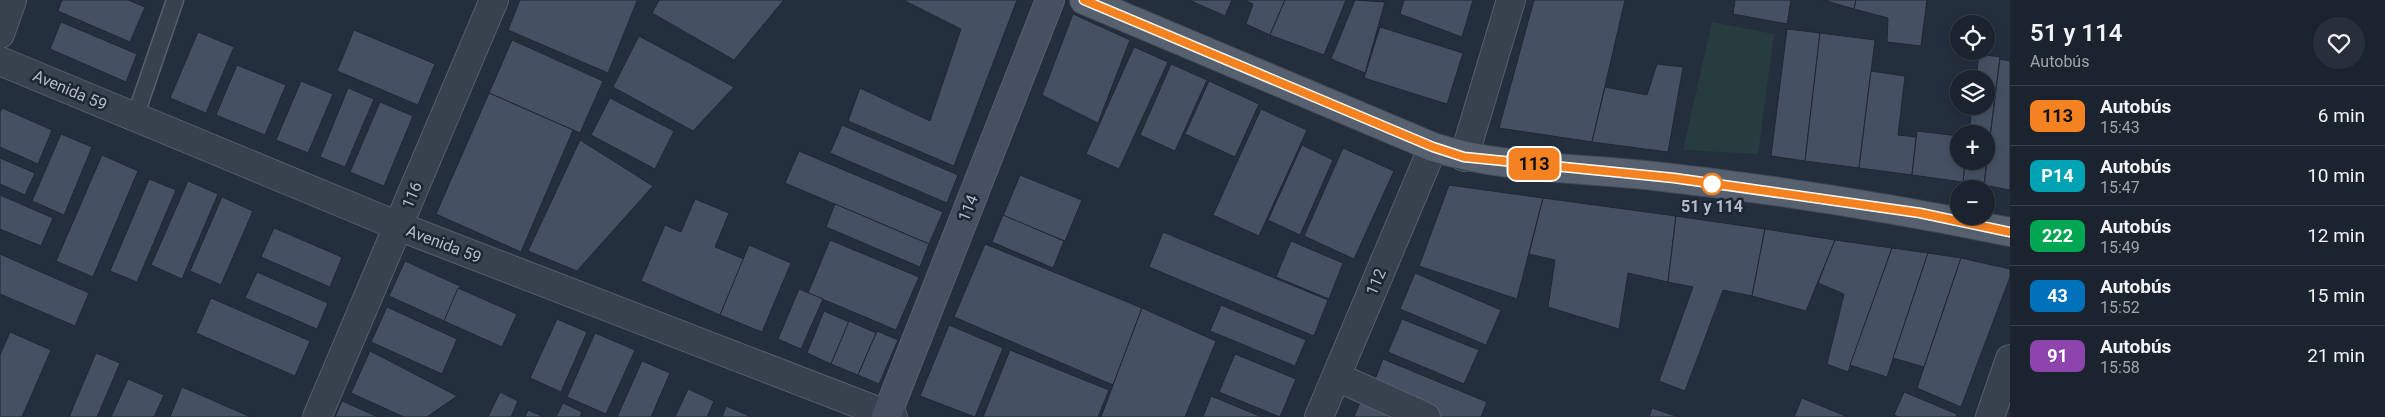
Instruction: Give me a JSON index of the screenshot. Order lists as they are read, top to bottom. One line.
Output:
{"streets":{"main road":["114"],"street":["Avenida 59","116","112"]},"crossings":[["Avenida 59","116"],["Avenida 59","114"]],"places":["51 y 114"],"lines":["bus line 113"],"page":{"on_map":"113","heading":["51 y 114","Autobús"],"map_buttons":["+","−"],"list":[{"mark":"113","name":"Autobús","note":"15:43","value":"6 min"},{"mark":"P14","name":"Autobús","note":"15:47","value":"10 min"},{"mark":"222","name":"Autobús","note":"15:49","value":"12 min"},{"mark":"43","name":"Autobús","note":"15:52","value":"15 min"},{"mark":"91","name":"Autobús","note":"15:58","value":"21 min"}]}}
